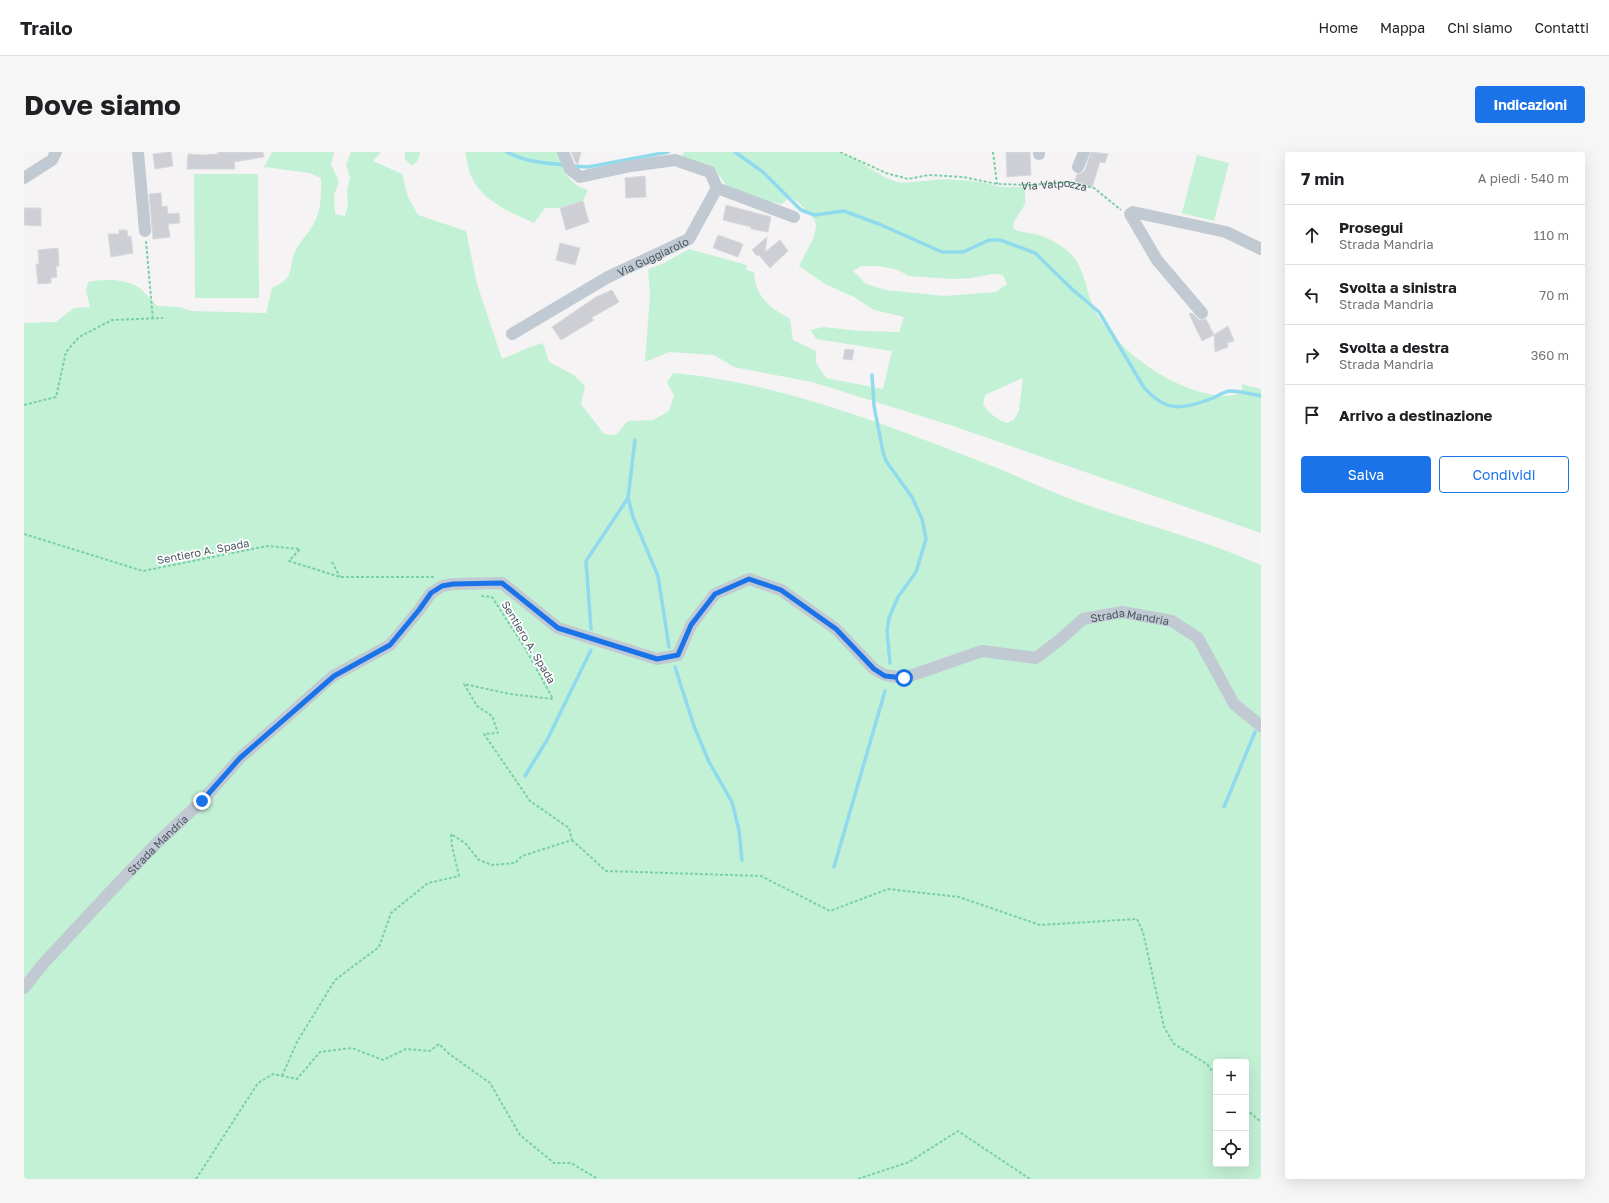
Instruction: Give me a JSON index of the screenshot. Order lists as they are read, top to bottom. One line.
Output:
{"streets":{"street":["Via Guggiarolo","Strada Mandria"],"path":["Via Valpozza","Sentiero A. Spada"]},"crossings":[["Sentiero A. Spada","Strada Mandria"]],"page":{"header":"Trailo","nav":["Home","Mappa","Chi siamo","Contatti"],"buttons":["Indicazioni",["Salva","Condividi"]],"title":"Dove siamo","heading":["7 min","A piedi · 540 m"],"list":[["Prosegui","Strada Mandria","110 m"],["Svolta a sinistra","Strada Mandria","70 m"],["Svolta a destra","Strada Mandria","360 m"],"Arrivo a destinazione"],"map_buttons":["+","−"]}}
